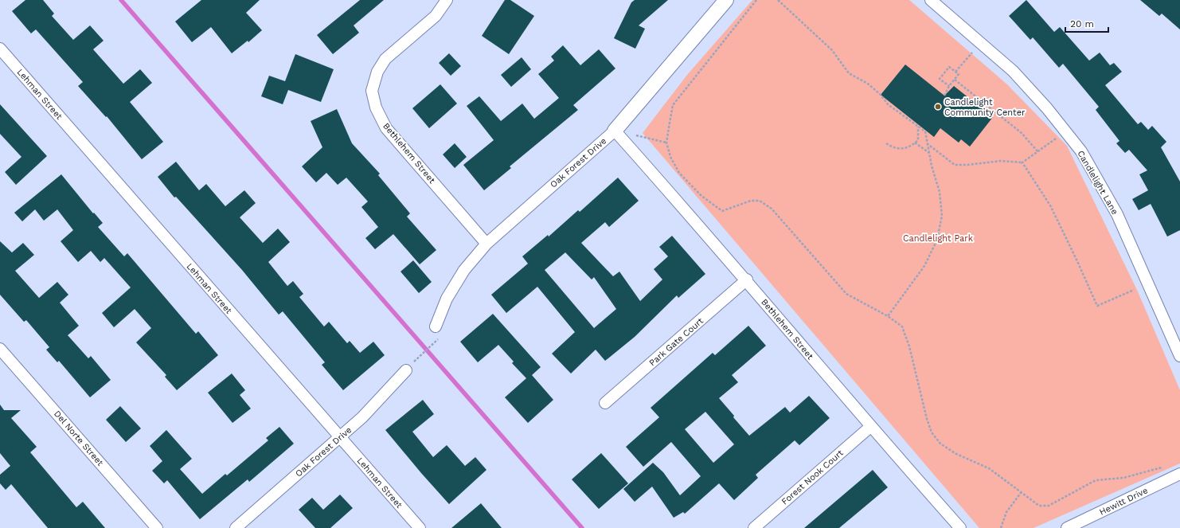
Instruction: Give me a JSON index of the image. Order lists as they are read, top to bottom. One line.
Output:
{"streets":{"street":["Lehman Street","Bethlehem Street","Oak Forest Drive","Candlelight Lane","Park Gate Court","Del Norte Street","Forest Nook Court","Hewitt Drive"]},"crossings":[["Lehman Street","Oak Forest Drive"],["Bethlehem Street","Oak Forest Drive"],["Bethlehem Street","Park Gate Court"],["Bethlehem Street","Forest Nook Court"]],"parks":["Candlelight Park"],"places":["Candlelight Community Center"],"scale_bar":"20 m"}
